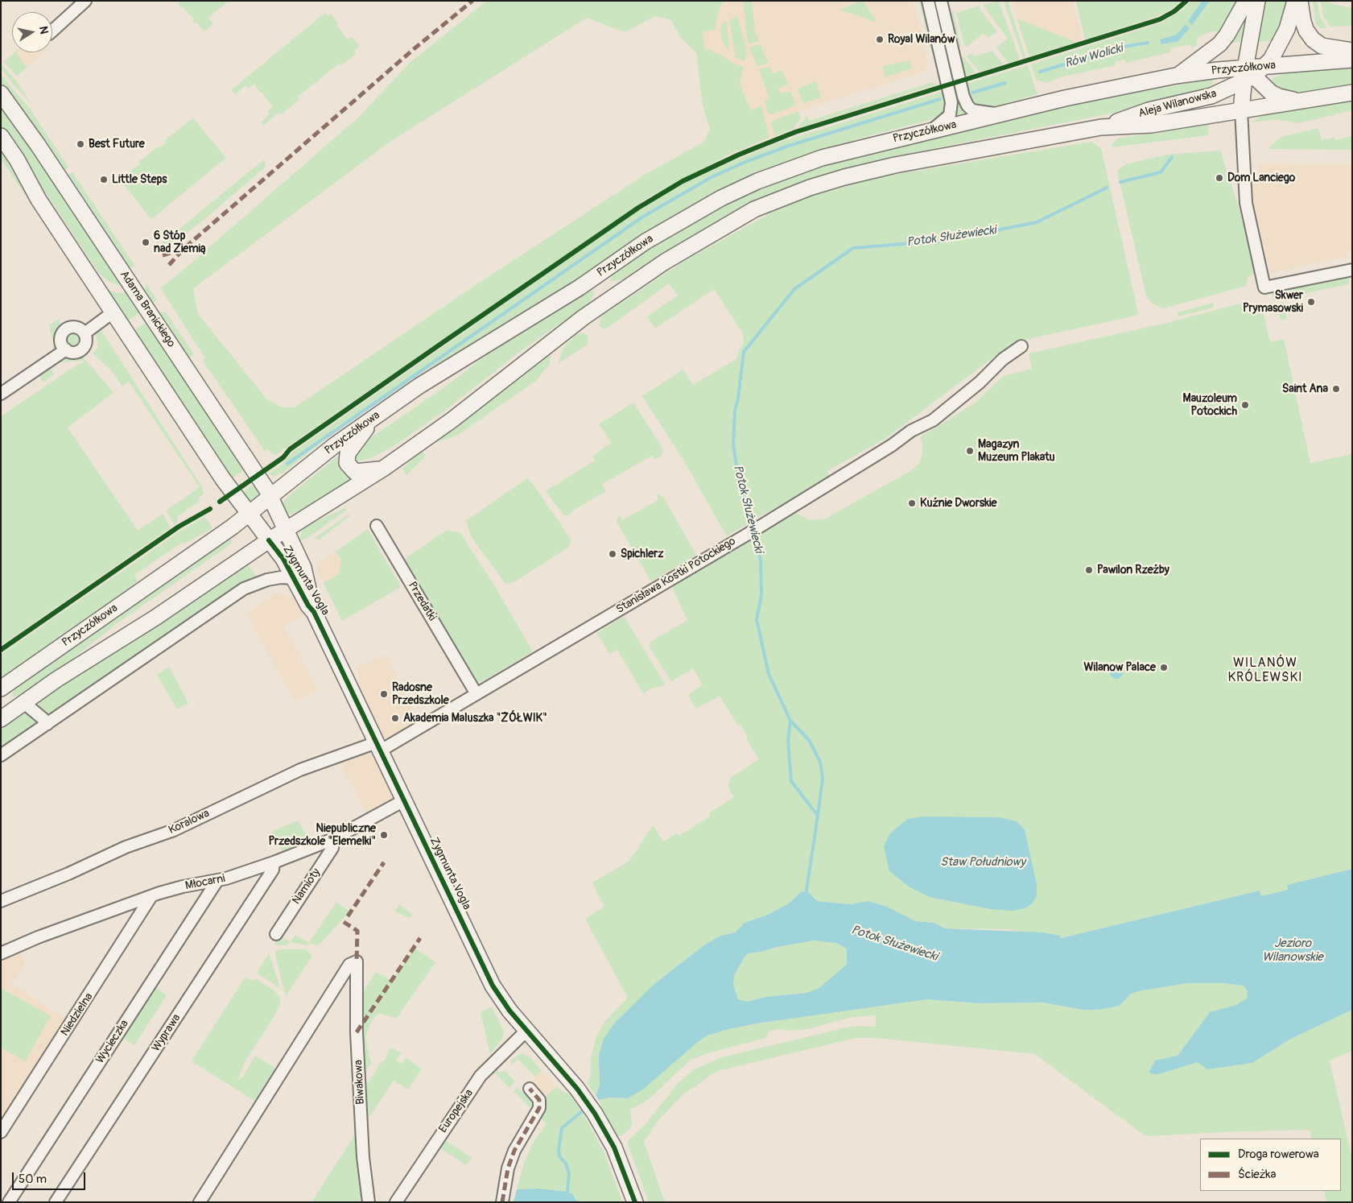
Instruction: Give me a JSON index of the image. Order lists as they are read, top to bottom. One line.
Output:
{"streets":{"main road":["Przyczółkowa","Aleja Wilanowska","Adama Branickiego","Zygmunta Vogla"],"street":["Stanisława Kostki Potockiego","Przedatki","Koralowa","Młocarni","Namioty","Niedzielna","Wyprawa","Wycieczka","Biwakowa","Europejska"]},"crossings":[["Przyczółkowa","Aleja Wilanowska"],["Przyczółkowa","Adama Branickiego"],["Adama Branickiego","Zygmunta Vogla"],["Stanisława Kostki Potockiego","Zygmunta Vogla"],["Stanisława Kostki Potockiego","Przedatki"],["Stanisława Kostki Potockiego","Koralowa"],["Zygmunta Vogla","Koralowa"],["Zygmunta Vogla","Młocarni"],["Zygmunta Vogla","Europejska"],["Młocarni","Namioty"],["Młocarni","Niedzielna"],["Młocarni","Wyprawa"],["Młocarni","Wycieczka"]],"districts":["WILANÓW KRÓLEWSKI"],"water":["Rów Wolicki","Potok Służewiecki","Staw Południowy","Jezioro Wilanowskie"],"places":["Royal Wilanów","Best Future","Dom Lanciego","Little Steps","6 Stóp nad Ziemią","Skwer Prymasowski","Saint Ana","Mauzoleum Potockich","Magazyn Muzeum Plakatu","Kuźnie Dworskie","Spichlerz","Pawilon Rzeźby","Wilanow Palace","Radosne Przedszkole","Akademia Maluszka \"ŻÓŁWIK\"","Niepubliczne Przedszkole \"Elemelki\""],"legend":["Droga rowerowa","Ścieżka"],"scale_bar":"50 m","north":"right"}
